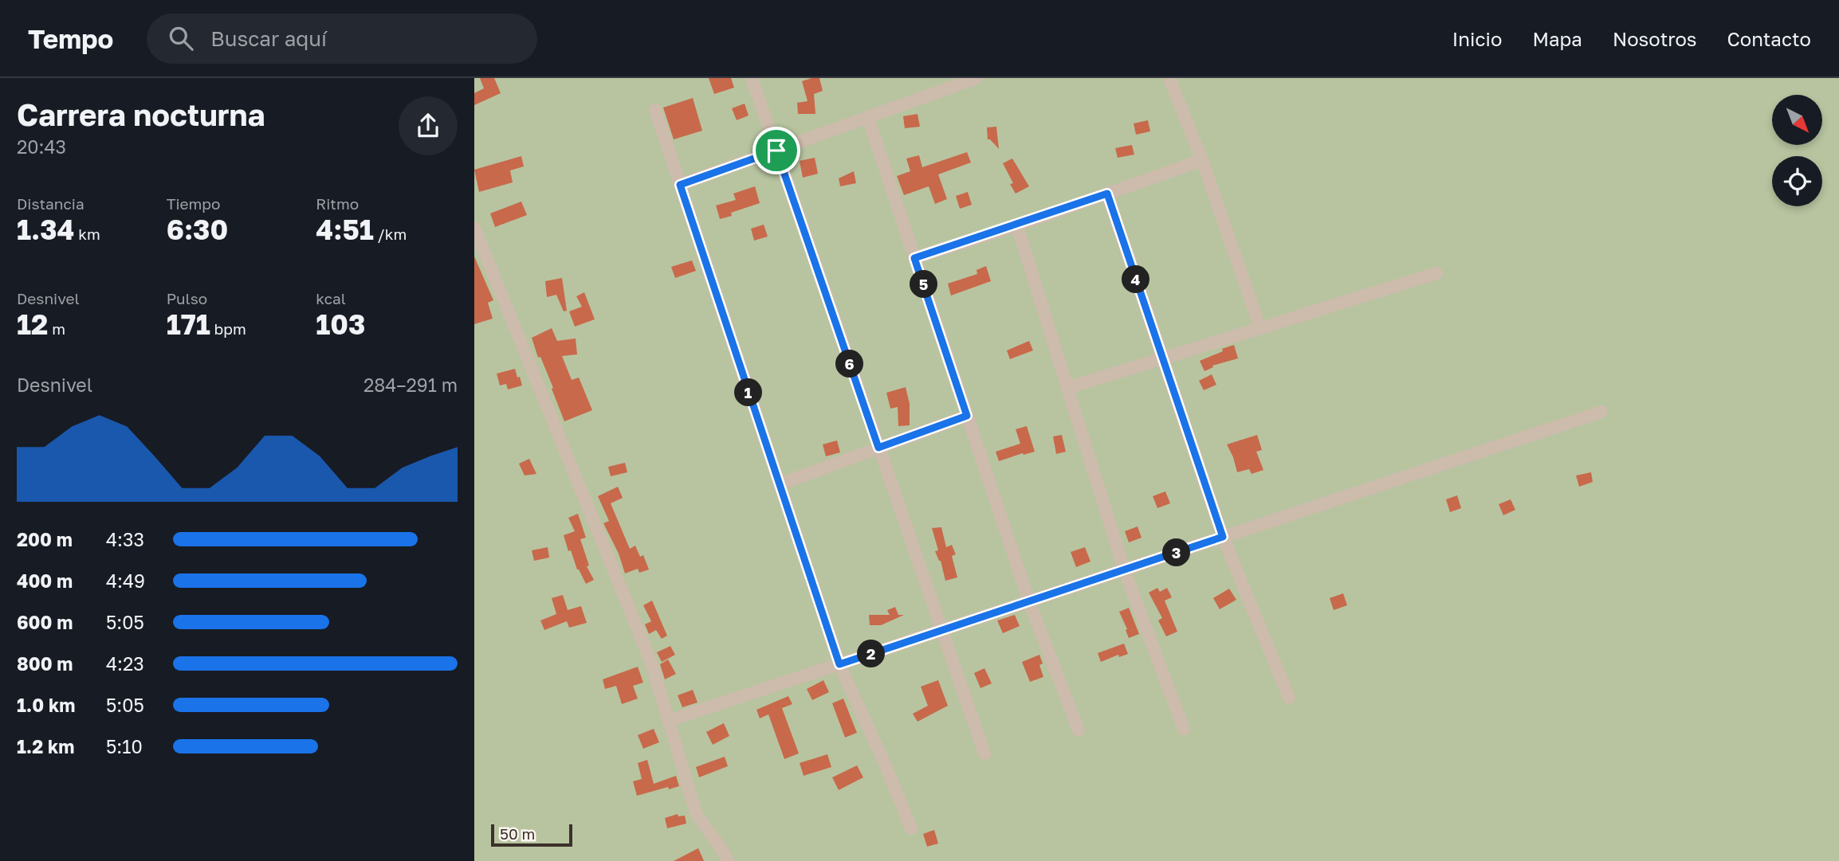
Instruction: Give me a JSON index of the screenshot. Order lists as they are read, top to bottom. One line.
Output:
{"scale_bar":"50 m","north":"bottom right","page":{"header":"Tempo","search":"Buscar aquí","nav":["Inicio","Mapa","Nosotros","Contacto"],"heading":["Carrera nocturna","20:43"],"stats":[["Distancia","1.34 km"],["Tiempo","6:30"],["Ritmo","4:51 /km"],["Desnivel","12 m"],["Pulso","171 bpm"],["kcal","103"]],"pins":["4","5","6","1","3","2"],"chart":["Desnivel","284–291 m"],"list":[{"name":"200 m","note":"4:33"},{"name":"400 m","note":"4:49"},{"name":"600 m","note":"5:05"},{"name":"800 m","note":"4:23"},{"name":"1.0 km","note":"5:05"},{"name":"1.2 km","note":"5:10"}],"scale":"50 m"}}
